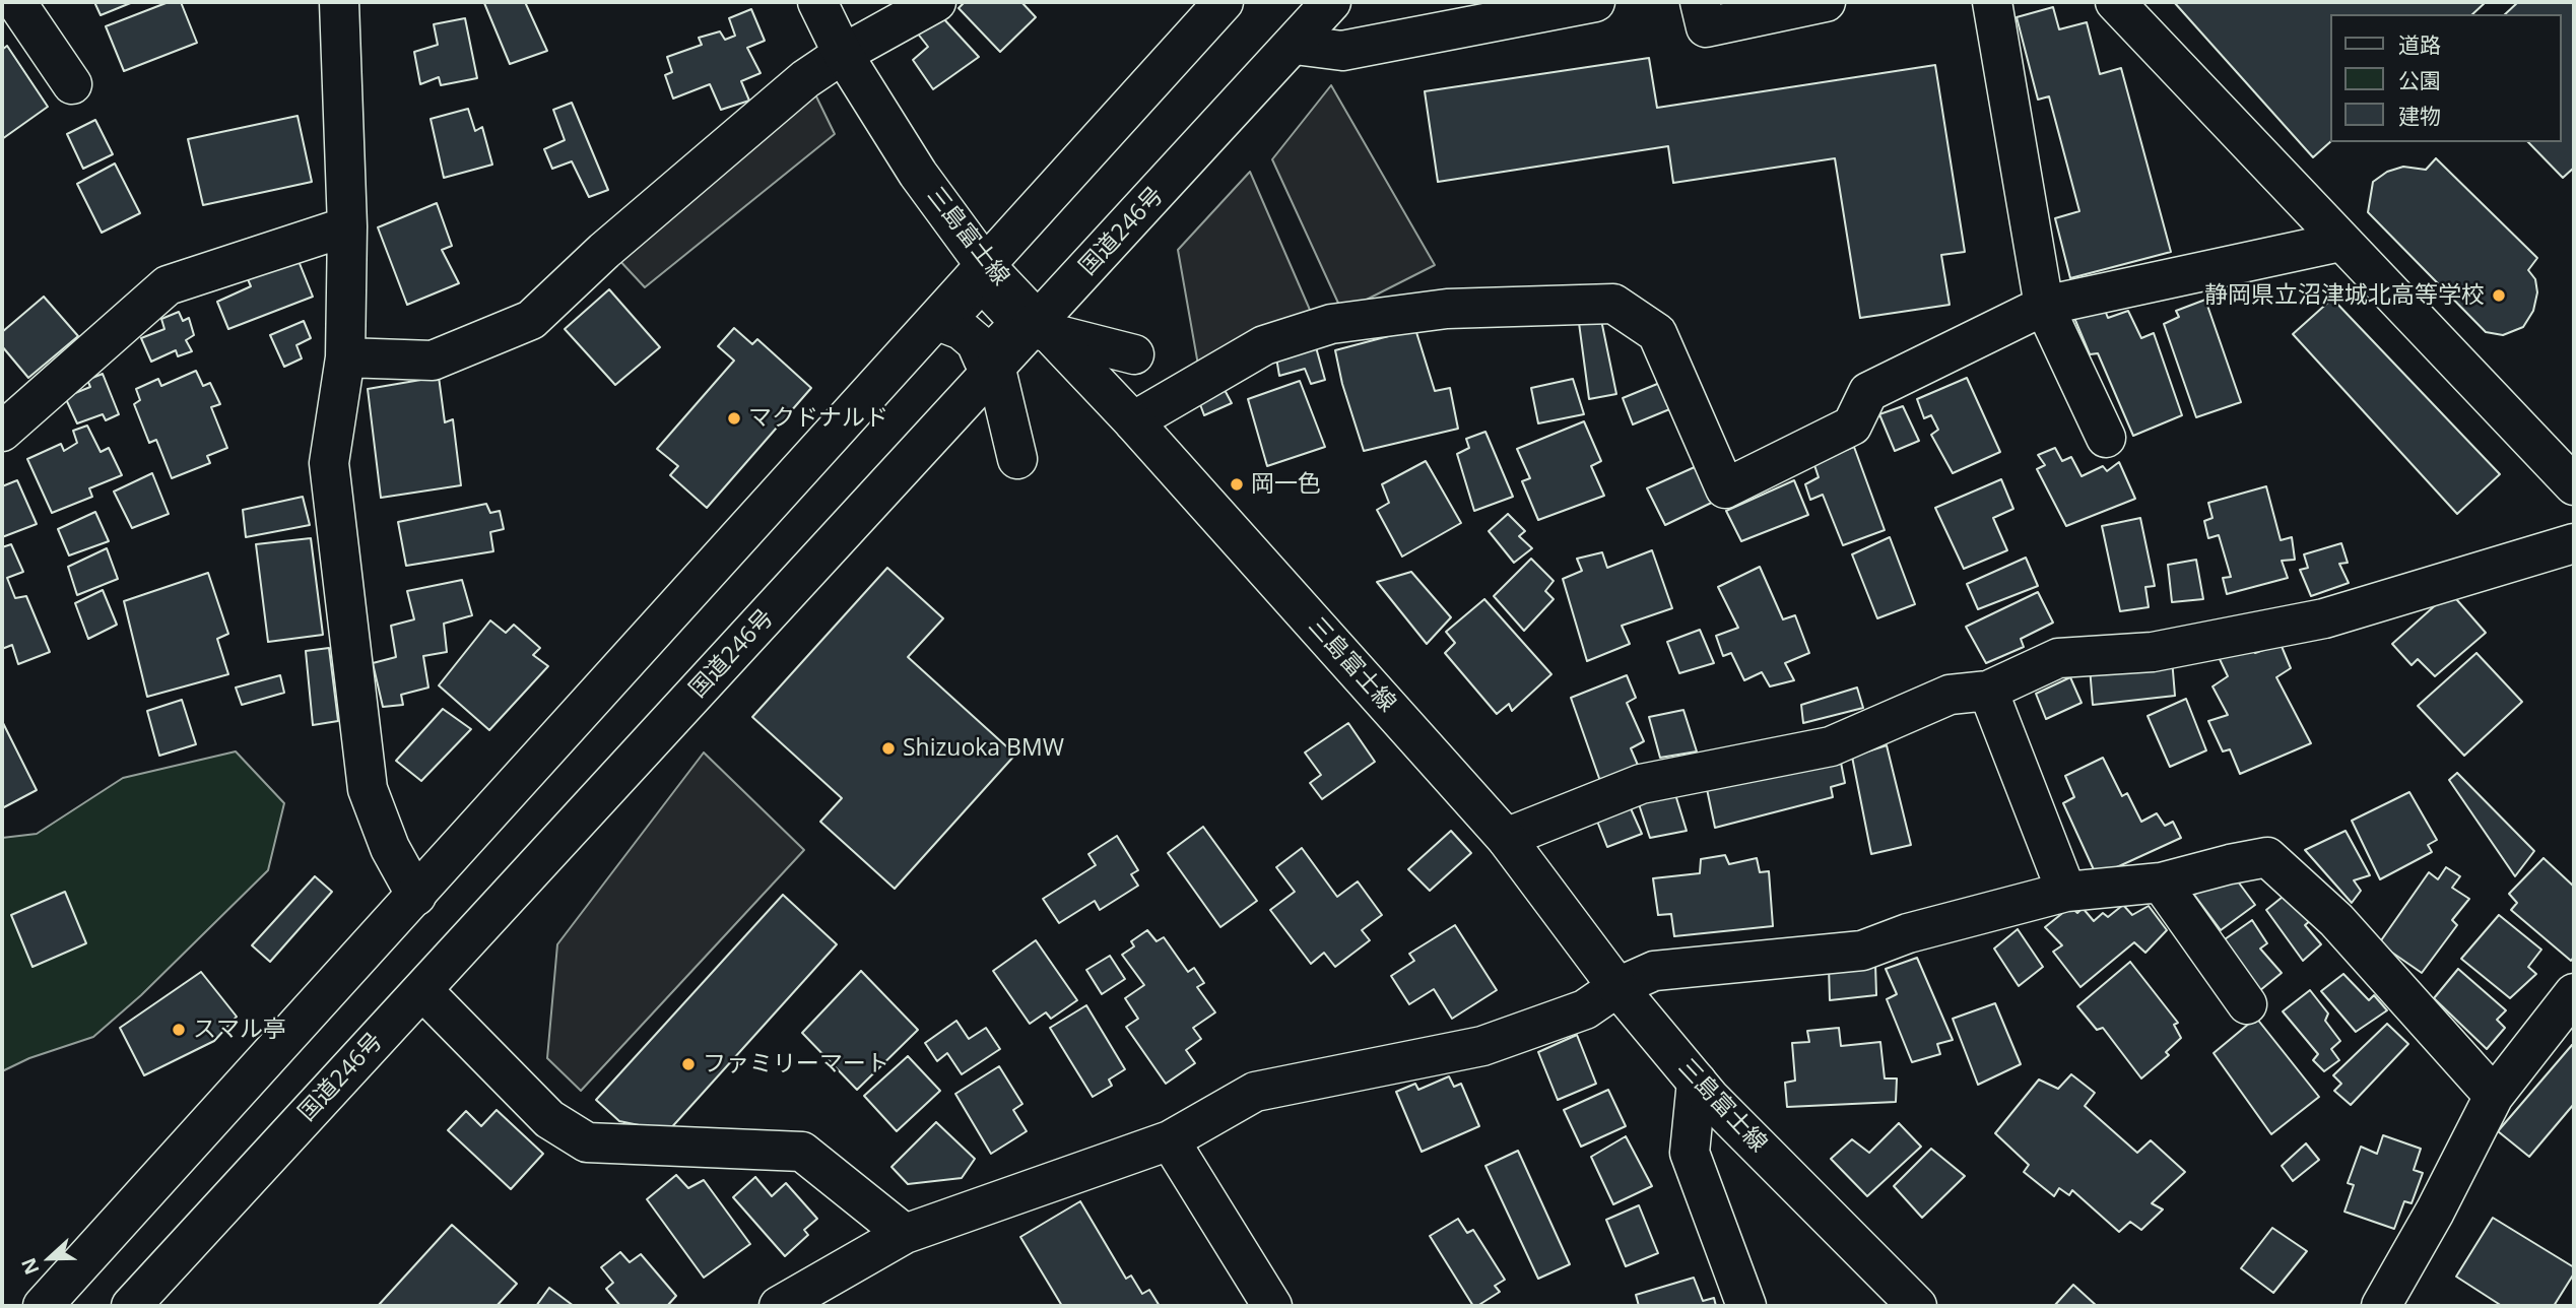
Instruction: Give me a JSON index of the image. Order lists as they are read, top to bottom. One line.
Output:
{"streets":{"main road":["国道246号","三島富士線"]},"crossings":[["国道246号","三島富士線"]],"places":["静岡県立沼津城北高等学校","マクドナルド","岡一色","Shizuoka BMW","スマル亭","ファミリーマート"],"legend":["道路","公園","建物"],"north":"left"}
